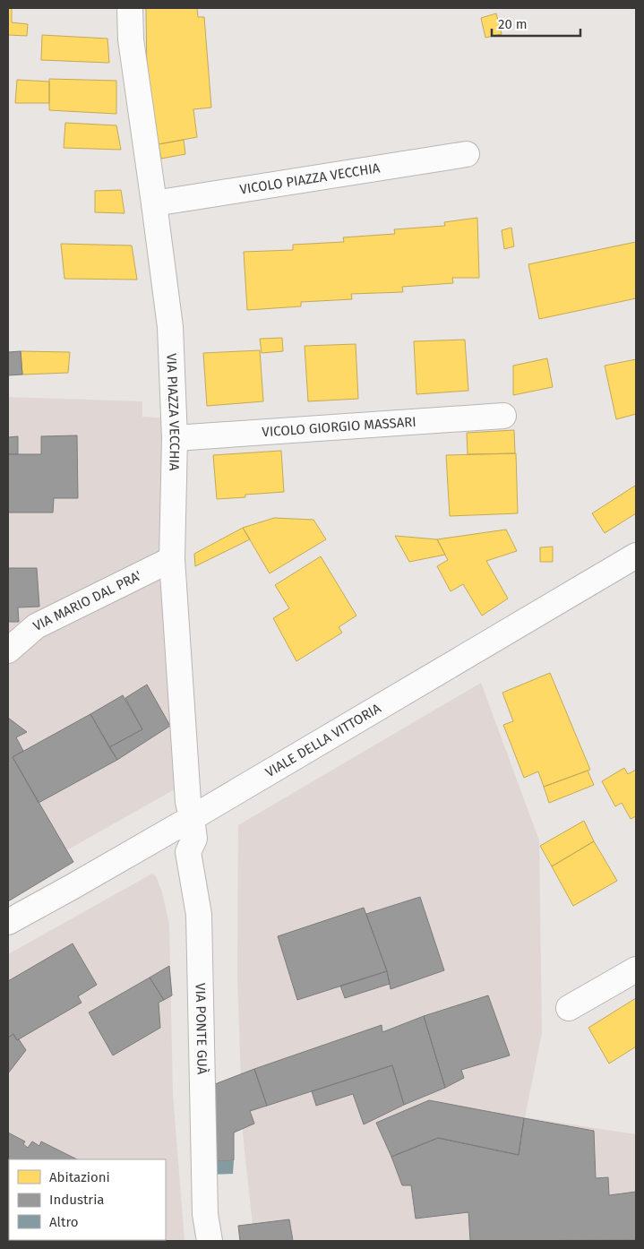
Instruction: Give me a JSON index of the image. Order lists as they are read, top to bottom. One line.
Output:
{"streets":{"street":["VICOLO PIAZZA VECCHIA","VIA PIAZZA VECCHIA","VICOLO GIORGIO MASSARI","VIA MARIO DAL PRA'","VIALE DELLA VITTORIA","VIA PONTE GUÀ"]},"crossings":[["VICOLO PIAZZA VECCHIA","VIA PIAZZA VECCHIA"],["VIA PIAZZA VECCHIA","VICOLO GIORGIO MASSARI"],["VIA PIAZZA VECCHIA","VIA MARIO DAL PRA'"],["VIA PIAZZA VECCHIA","VIALE DELLA VITTORIA"],["VIA PIAZZA VECCHIA","VIA PONTE GUÀ"],["VIALE DELLA VITTORIA","VIA PONTE GUÀ"]],"legend":["Abitazioni","Industria","Altro"],"scale_bar":"20 m"}
